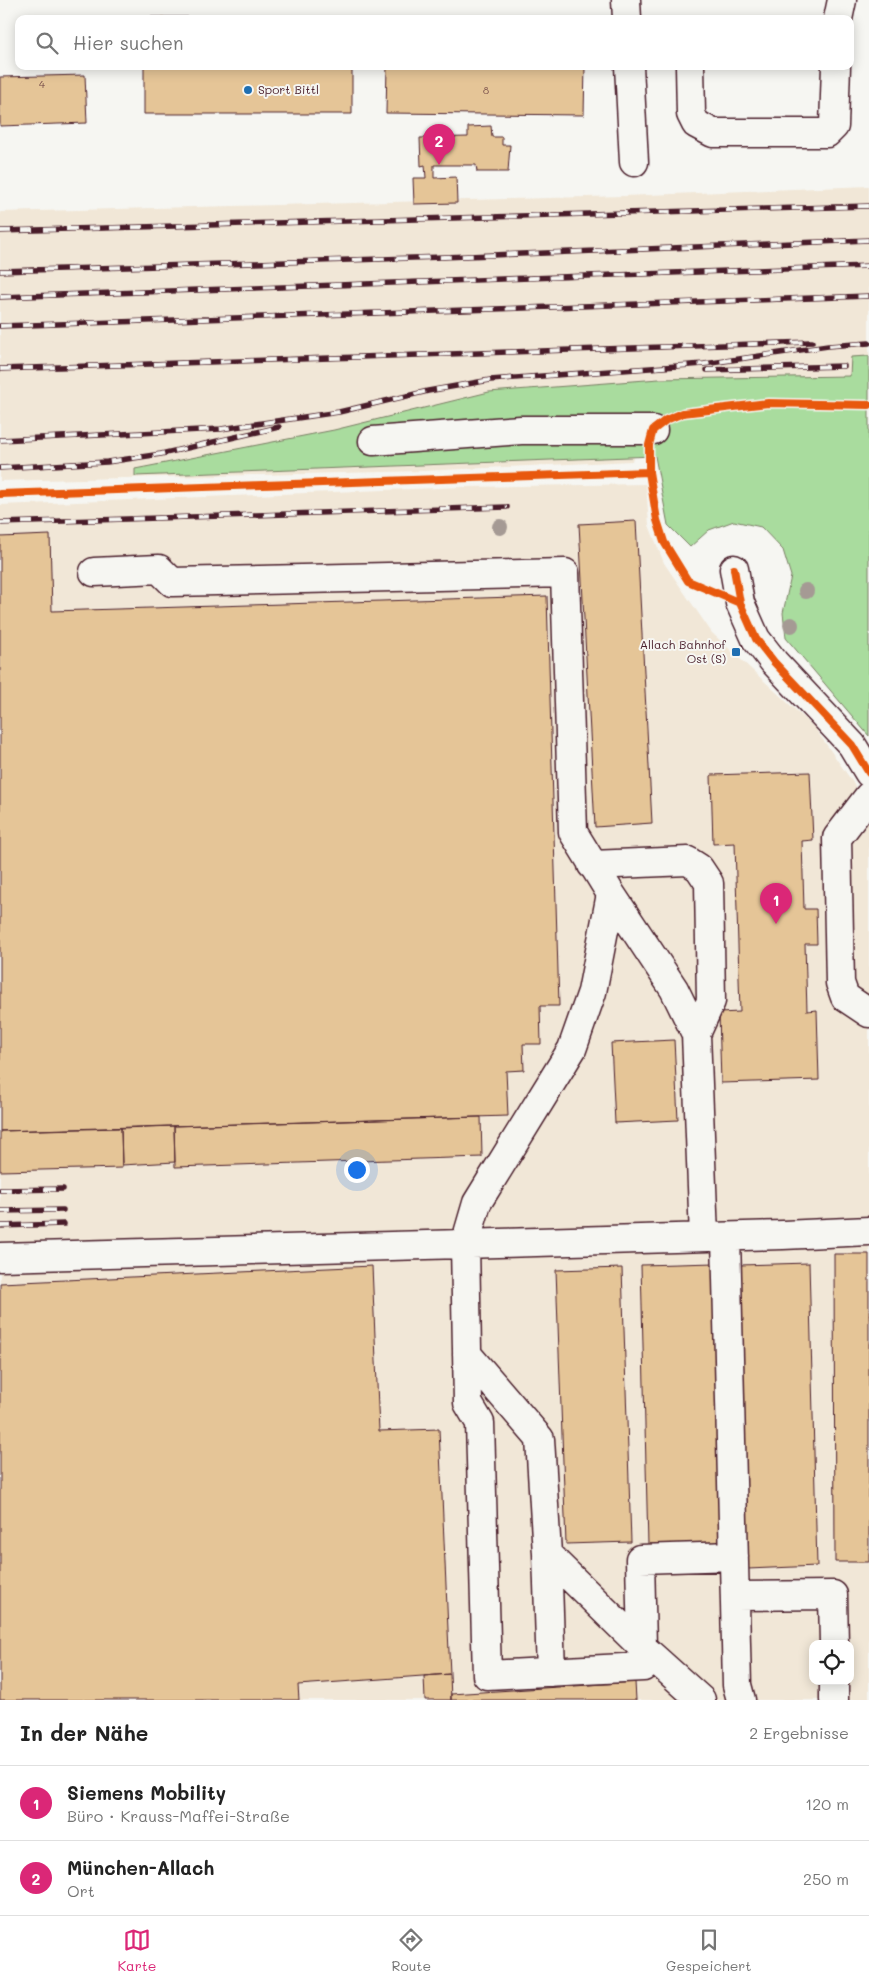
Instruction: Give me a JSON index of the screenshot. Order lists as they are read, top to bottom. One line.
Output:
{"places":{"other":["Sport Bittl"],"transit":["Allach Bahnhof Ost (S)"]},"house_numbers":["4","8"],"page":{"search":"Hier suchen","pins":["2","1"],"heading":["In der Nähe","2 Ergebnisse"],"list":[{"mark":"1","name":"Siemens Mobility","note":"Büro · Krauss-Maffei-Straße","value":"120 m"},{"mark":"2","name":"München-Allach","note":"Ort","value":"250 m"}],"nav":["Karte","Route","Gespeichert"]}}
